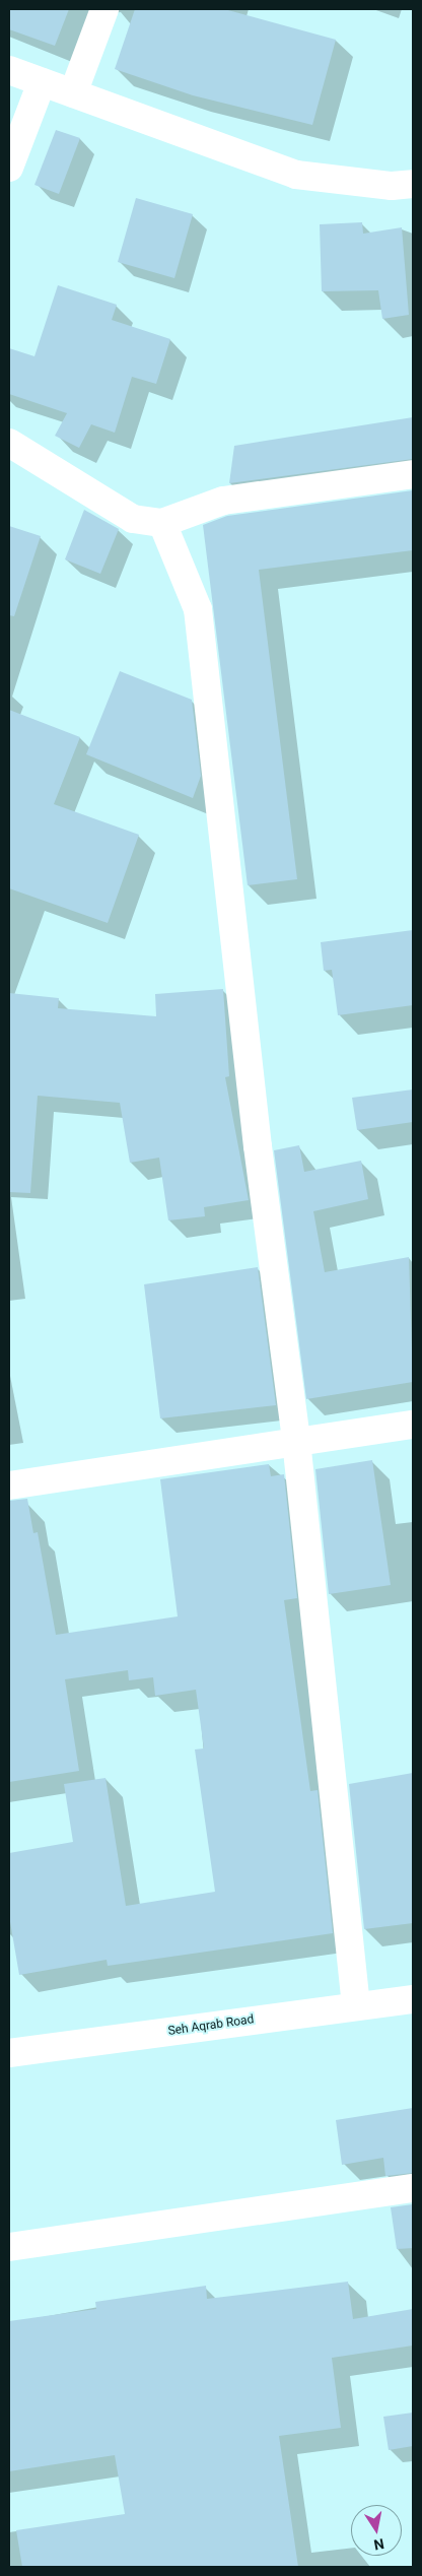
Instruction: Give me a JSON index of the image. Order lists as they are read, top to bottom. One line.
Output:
{"streets":{"main road":["Seh Aqrab Road"]},"north":"bottom"}
